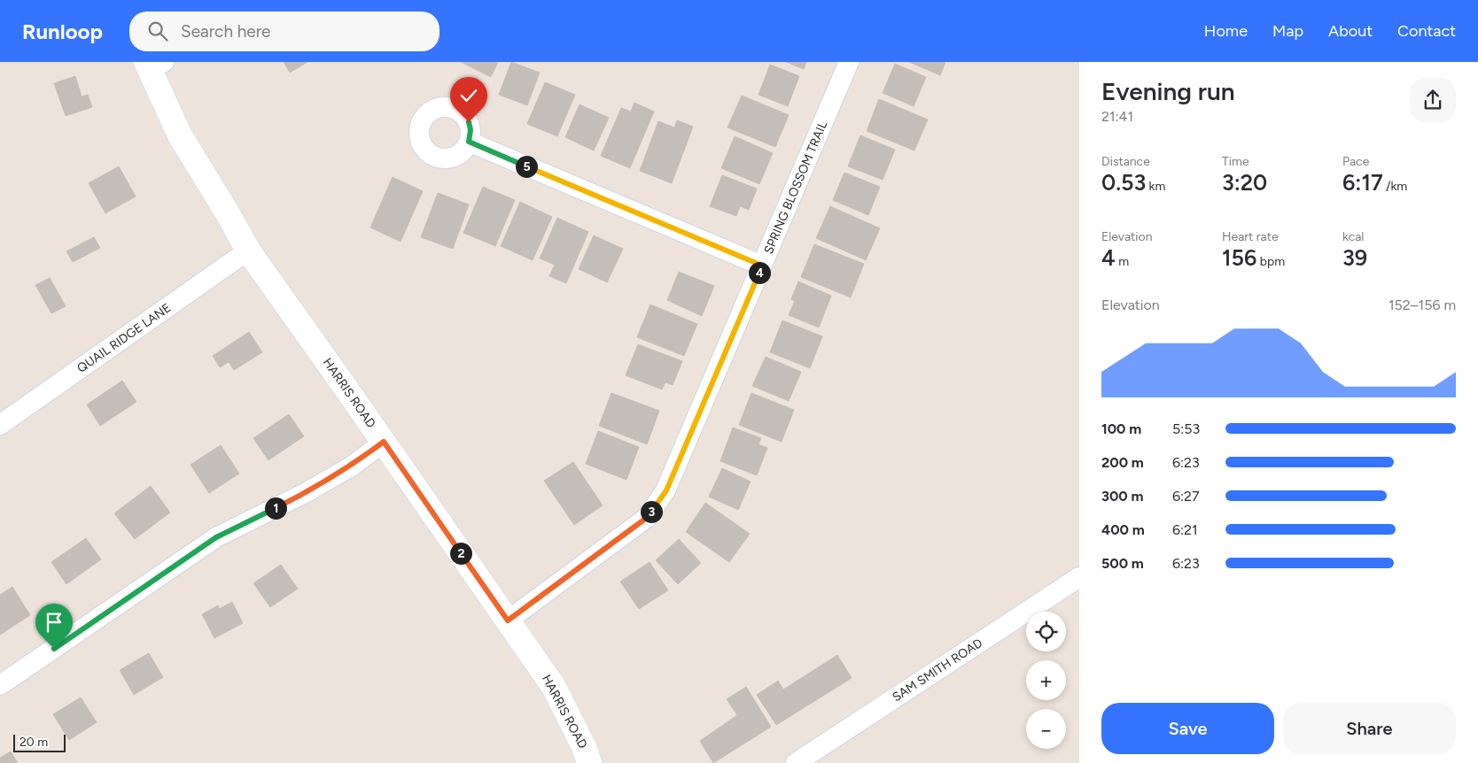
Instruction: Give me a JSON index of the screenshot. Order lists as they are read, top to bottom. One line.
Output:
{"streets":{"street":["SPRING BLOSSOM TRAIL","QUAIL RIDGE LANE","HARRIS ROAD","SAM SMITH ROAD"]},"crossings":[["SPRING BLOSSOM TRAIL","HARRIS ROAD"],["QUAIL RIDGE LANE","HARRIS ROAD"]],"scale_bar":"20 m","page":{"header":"Runloop","search":"Search here","nav":["Home","Map","About","Contact"],"heading":["Evening run","21:41"],"stats":[["Distance","0.53 km"],["Time","3:20"],["Pace","6:17 /km"],["Elevation","4 m"],["Heart rate","156 bpm"],["kcal","39"]],"pins":["5","4","1","3","2"],"chart":["Elevation","152–156 m"],"list":[{"name":"100 m","note":"5:53"},{"name":"200 m","note":"6:23"},{"name":"300 m","note":"6:27"},{"name":"400 m","note":"6:21"},{"name":"500 m","note":"6:23"}],"map_buttons":["+","−"],"buttons":["Save","Share"],"scale":"20 m"}}
